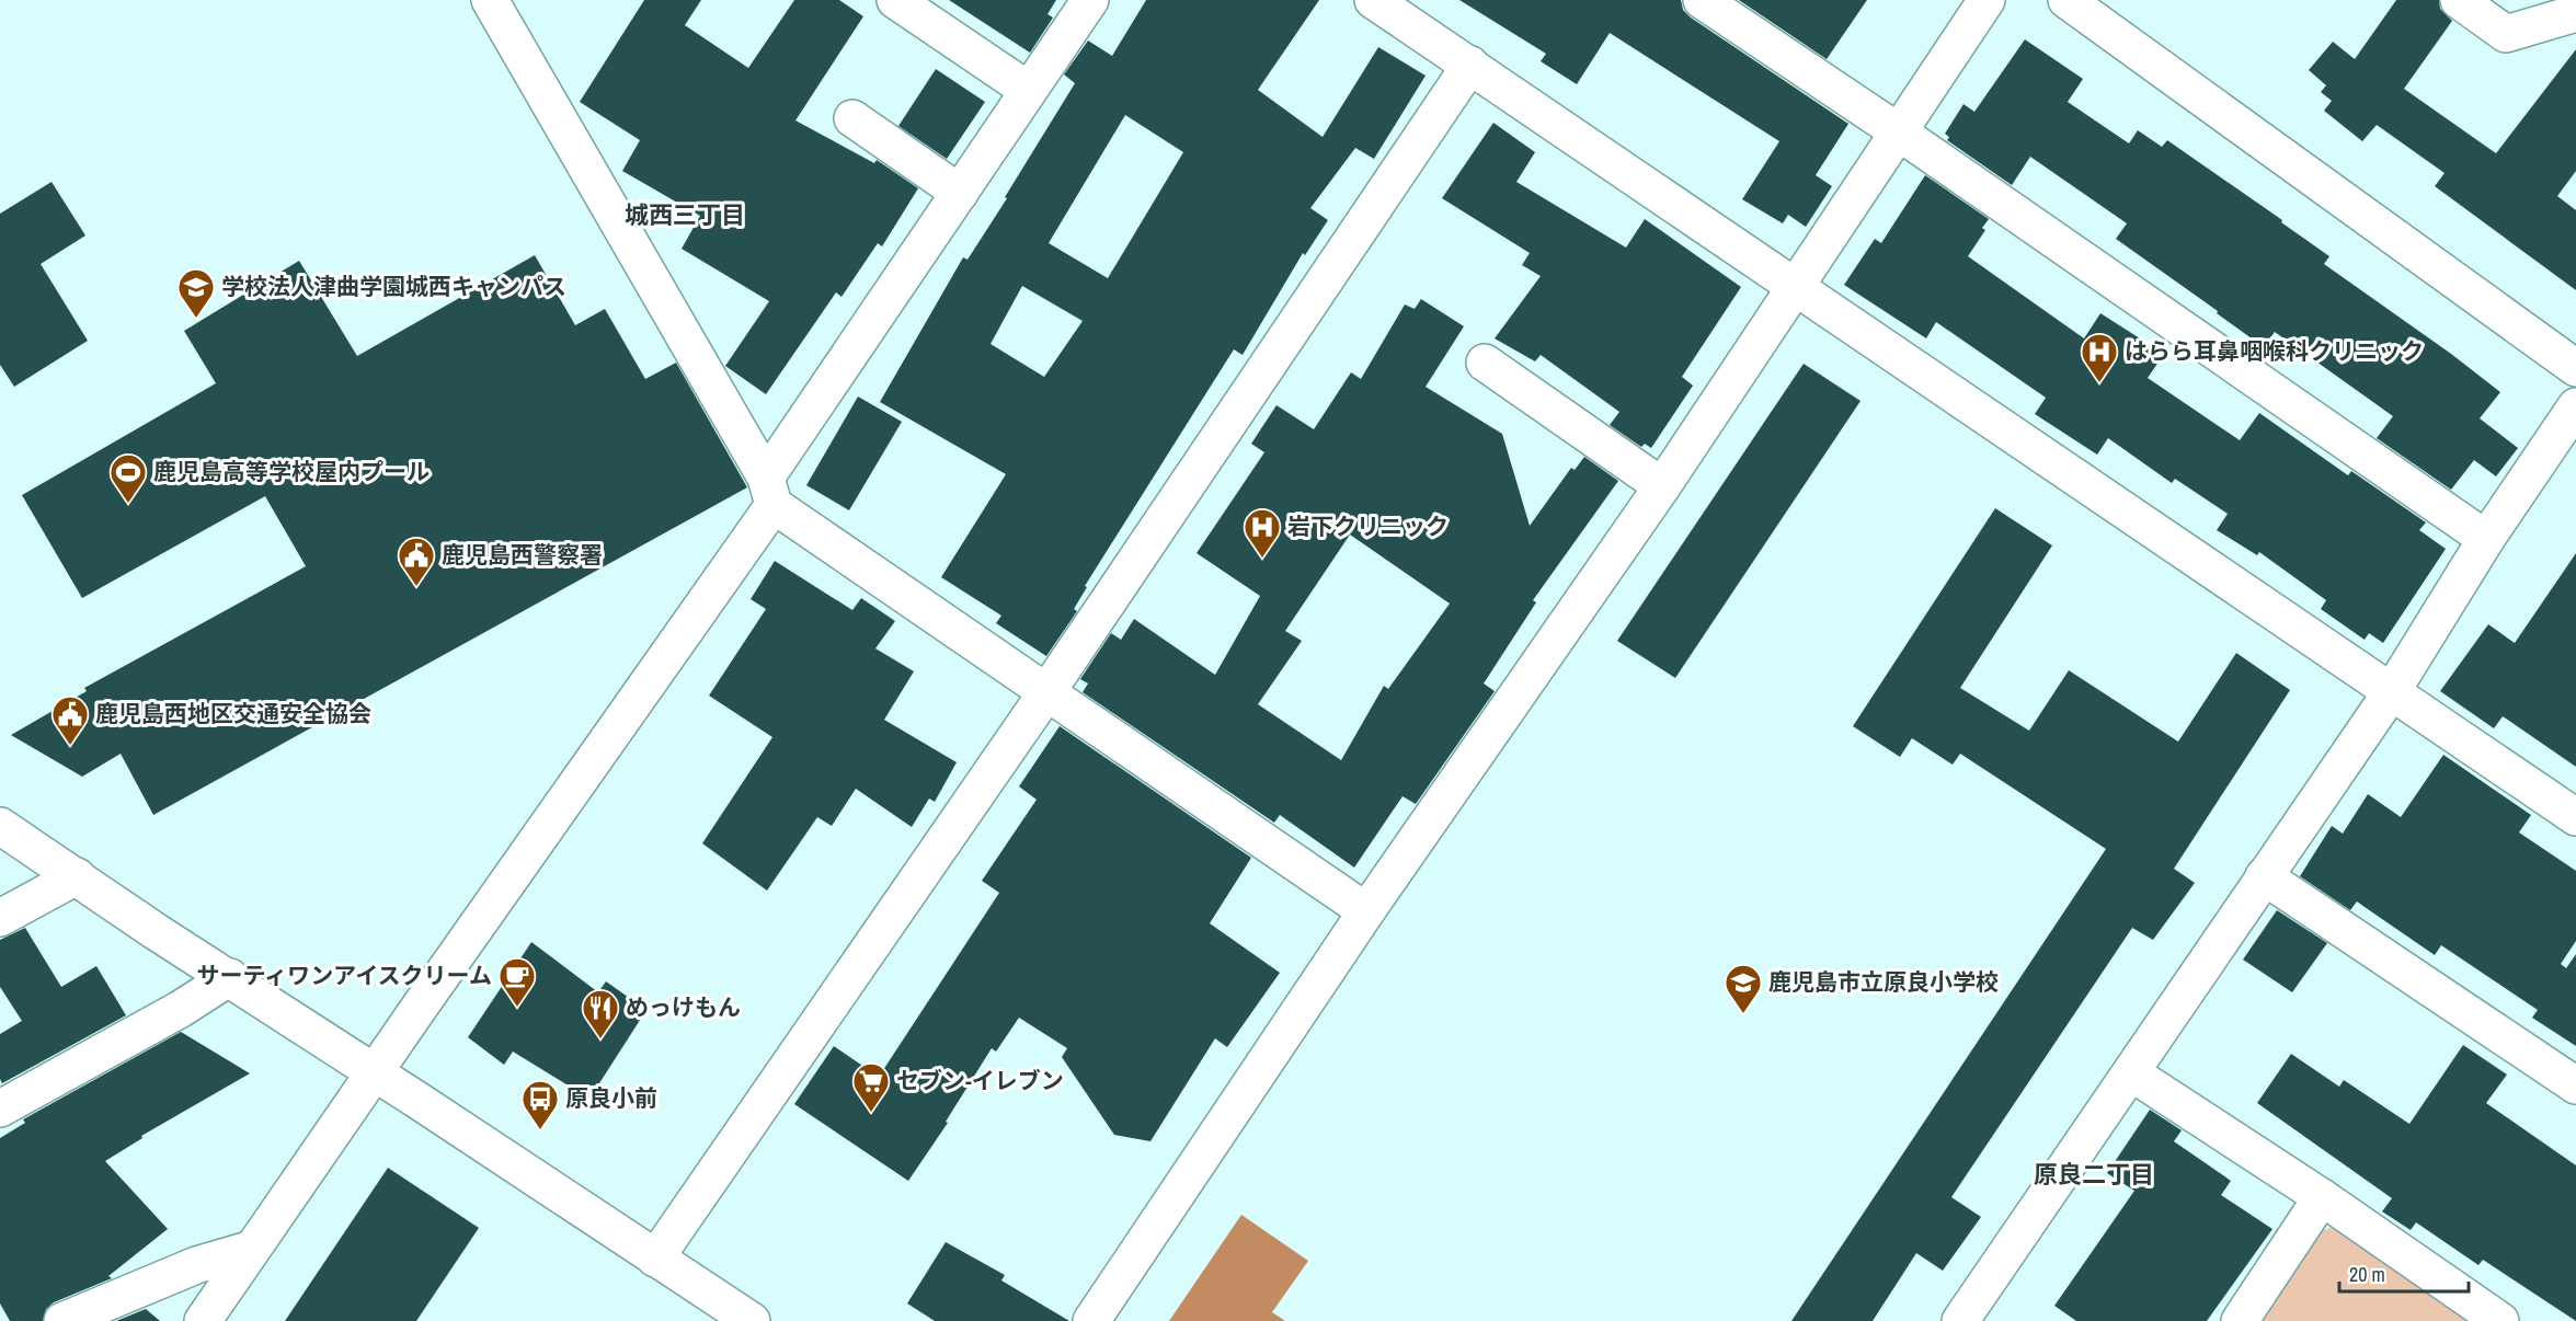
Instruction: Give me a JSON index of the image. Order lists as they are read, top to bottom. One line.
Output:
{"districts":["城西三丁目","原良二丁目"],"places":{"school or university":["学校法人津曲学園城西キャンパス","鹿児島市立原良小学校"],"hospital":["はらら耳鼻咽喉科クリニック","岩下クリニック"],"sports":["鹿児島高等学校屋内プール"],"public building":["鹿児島西警察署","鹿児島西地区交通安全協会"],"cafe":["サーティワンアイスクリーム"],"restaurant":["めっけもん"],"supermarket":["セブン-イレブン"],"bus stop":["原良小前"]},"scale_bar":"20 m"}
